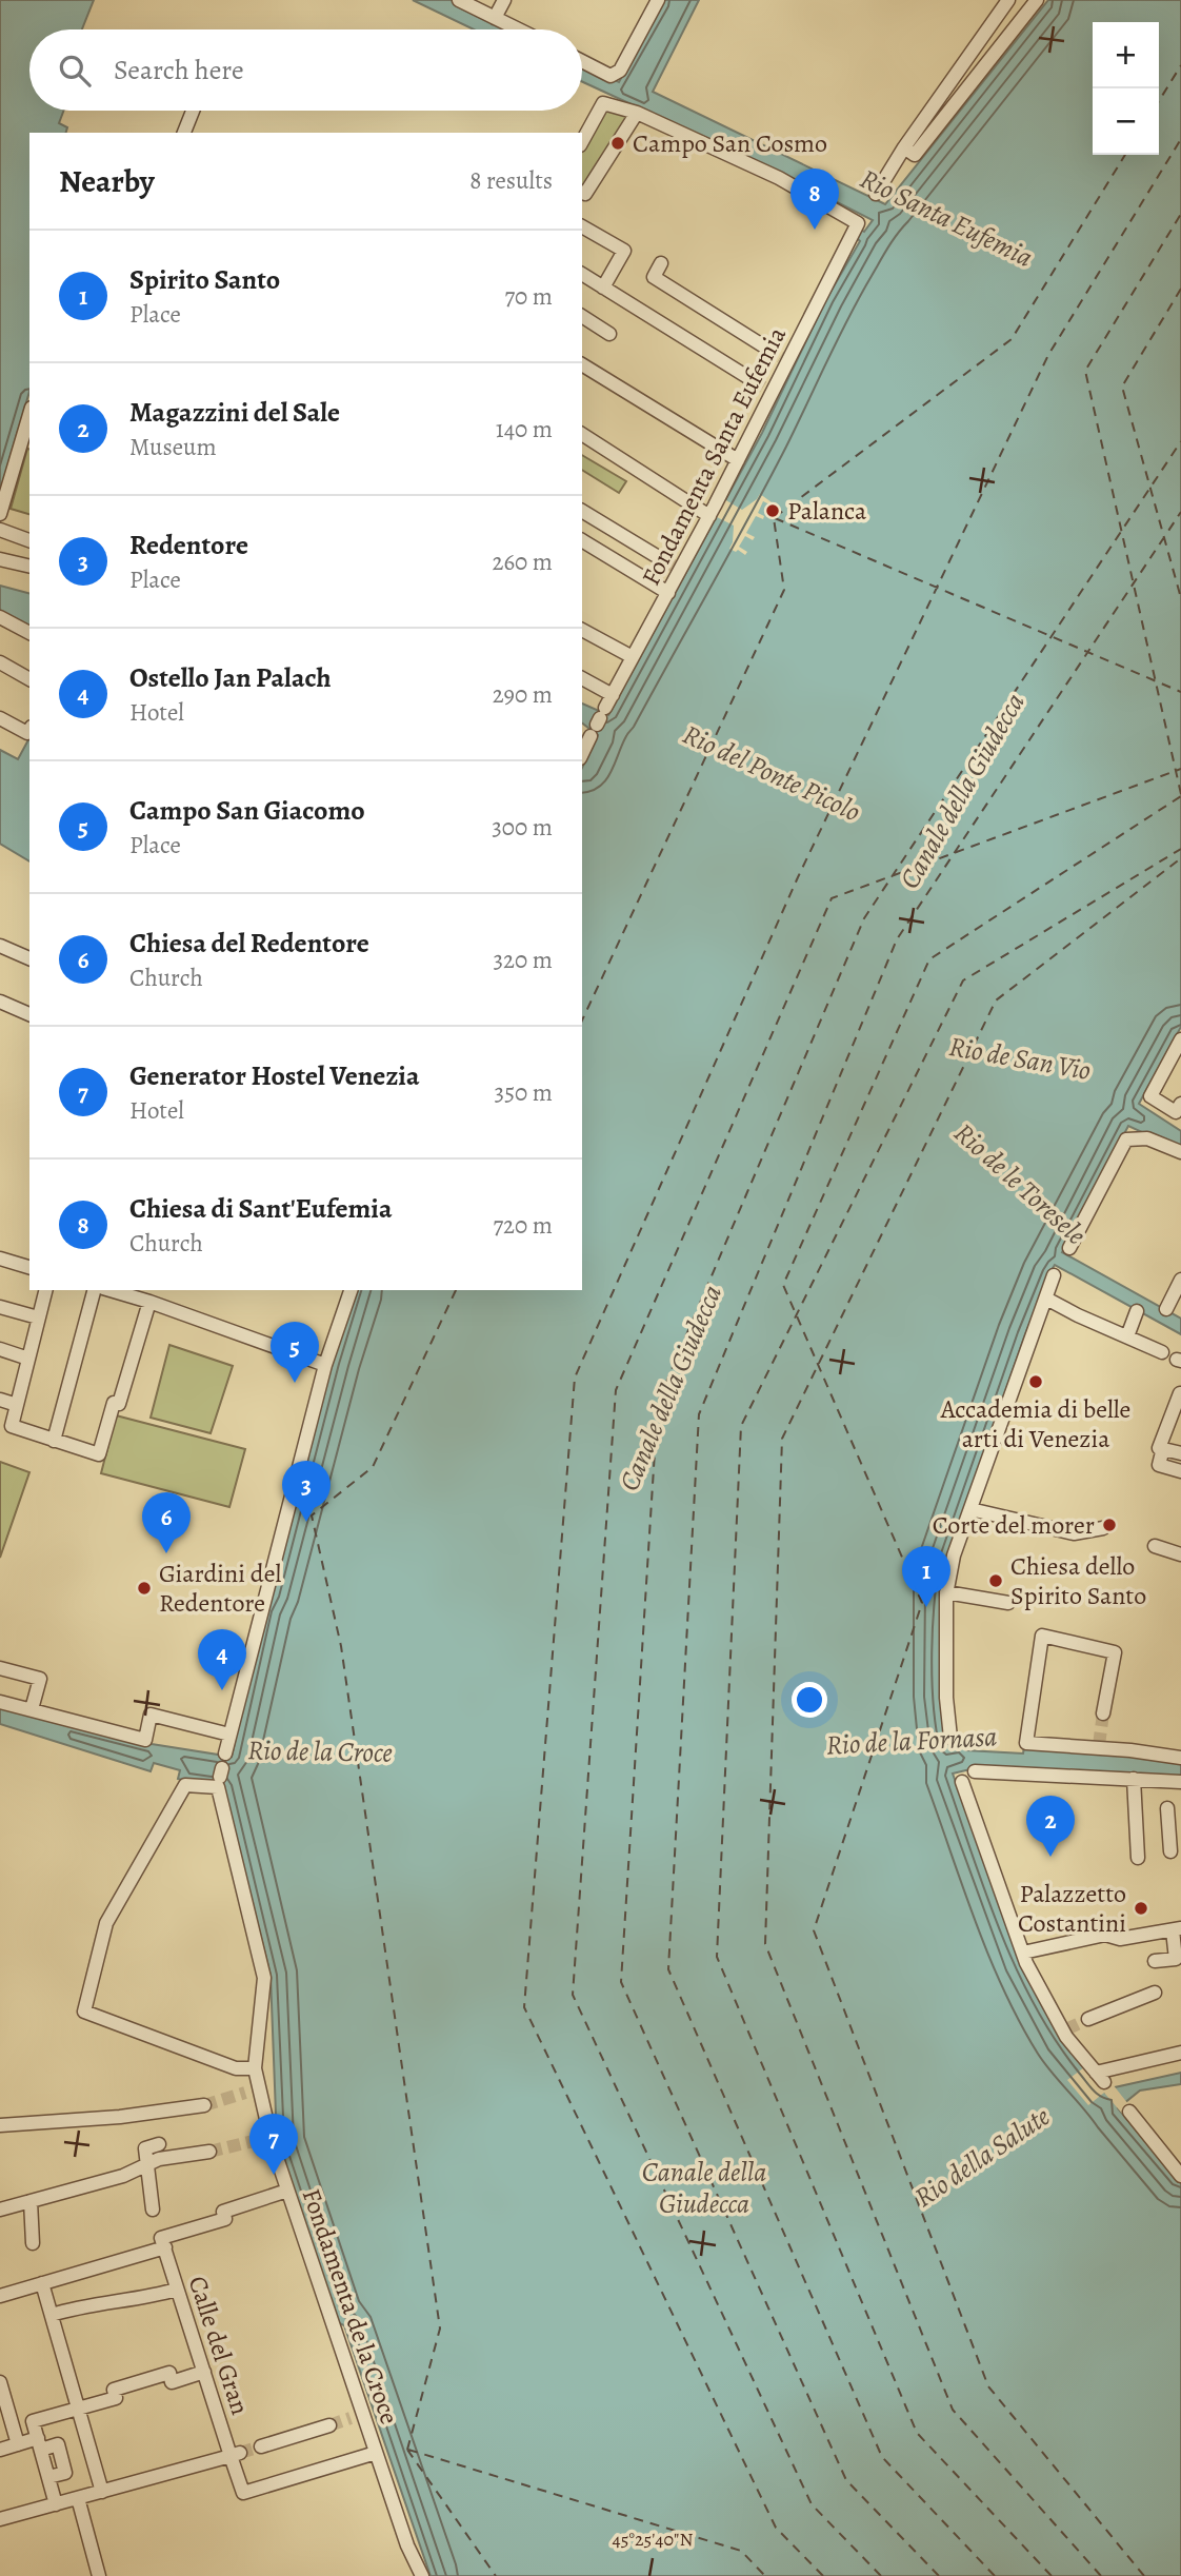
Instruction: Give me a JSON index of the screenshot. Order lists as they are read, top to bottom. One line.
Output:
{"streets":{"street":["Fondamenta Santa Eufemia","Fondamenta de la Croce","Calle del Gran"]},"crossings":[["Fondamenta de la Croce","Calle del Gran"]],"water":["Rio Santa Eufemia","Rio del Ponte Picolo","Canale della Giudecca","Rio de San Vio","Rio de le Toresele","Rio de la Fornasa","Rio de la Croce","Rio della Salute"],"places":["Campo San Cosmo","Palanca","Accademia di belle arti di Venezia","Corte del morer","Chiesa dello Spirito Santo","Giardini del Redentore","Palazzetto Costantini"],"page":{"map_buttons":["+","−"],"search":"Search here","heading":["Nearby","8 results"],"pins":["8","5","3","6","1","4","2","7"],"list":[{"mark":"1","name":"Spirito Santo","note":"Place","value":"70 m"},{"mark":"2","name":"Magazzini del Sale","note":"Museum","value":"140 m"},{"mark":"3","name":"Redentore","note":"Place","value":"260 m"},{"mark":"4","name":"Ostello Jan Palach","note":"Hotel","value":"290 m"},{"mark":"5","name":"Campo San Giacomo","note":"Place","value":"300 m"},{"mark":"6","name":"Chiesa del Redentore","note":"Church","value":"320 m"},{"mark":"7","name":"Generator Hostel Venezia","note":"Hotel","value":"350 m"},{"mark":"8","name":"Chiesa di Sant'Eufemia","note":"Church","value":"720 m"}]},"coordinates":["45°25'40\"N"]}
